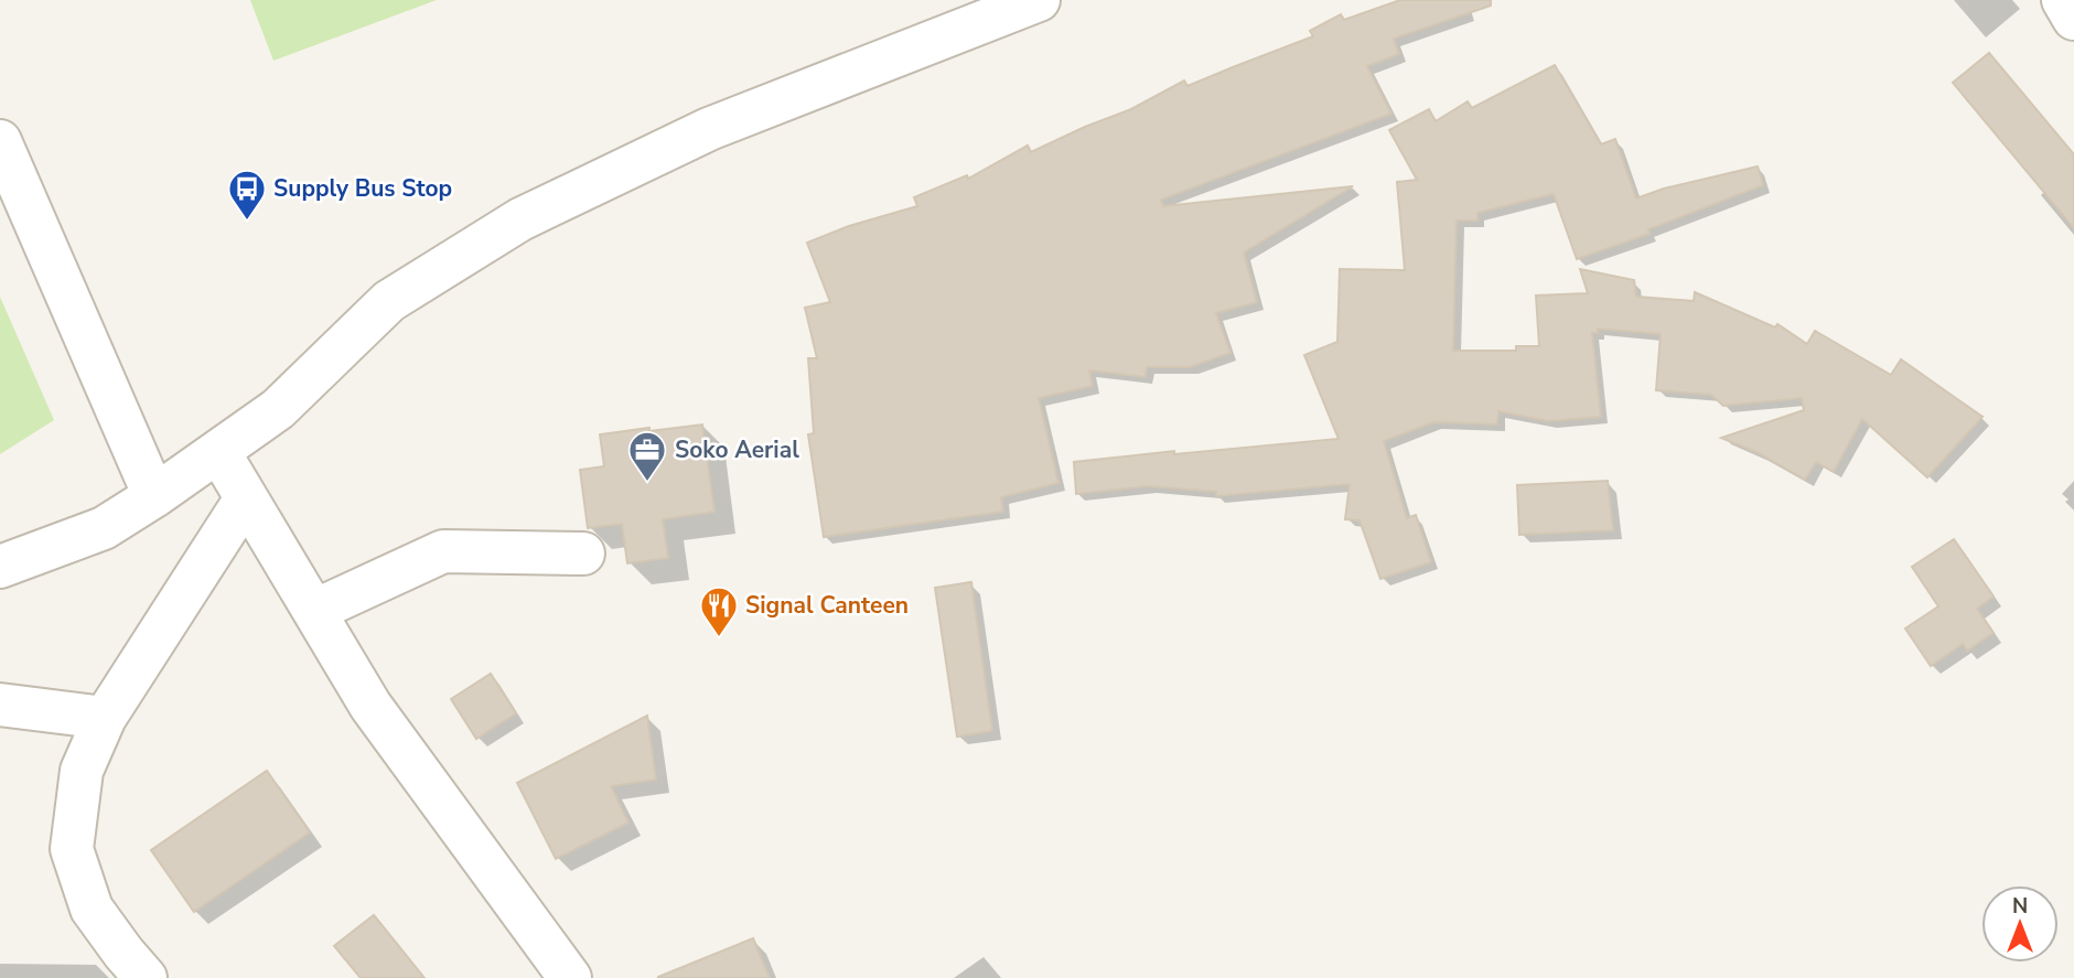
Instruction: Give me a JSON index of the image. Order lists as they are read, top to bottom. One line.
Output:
{"places":{"bus stop":["Supply Bus Stop"],"office":["Soko Aerial"],"restaurant":["Signal Canteen"]},"north":"top"}
